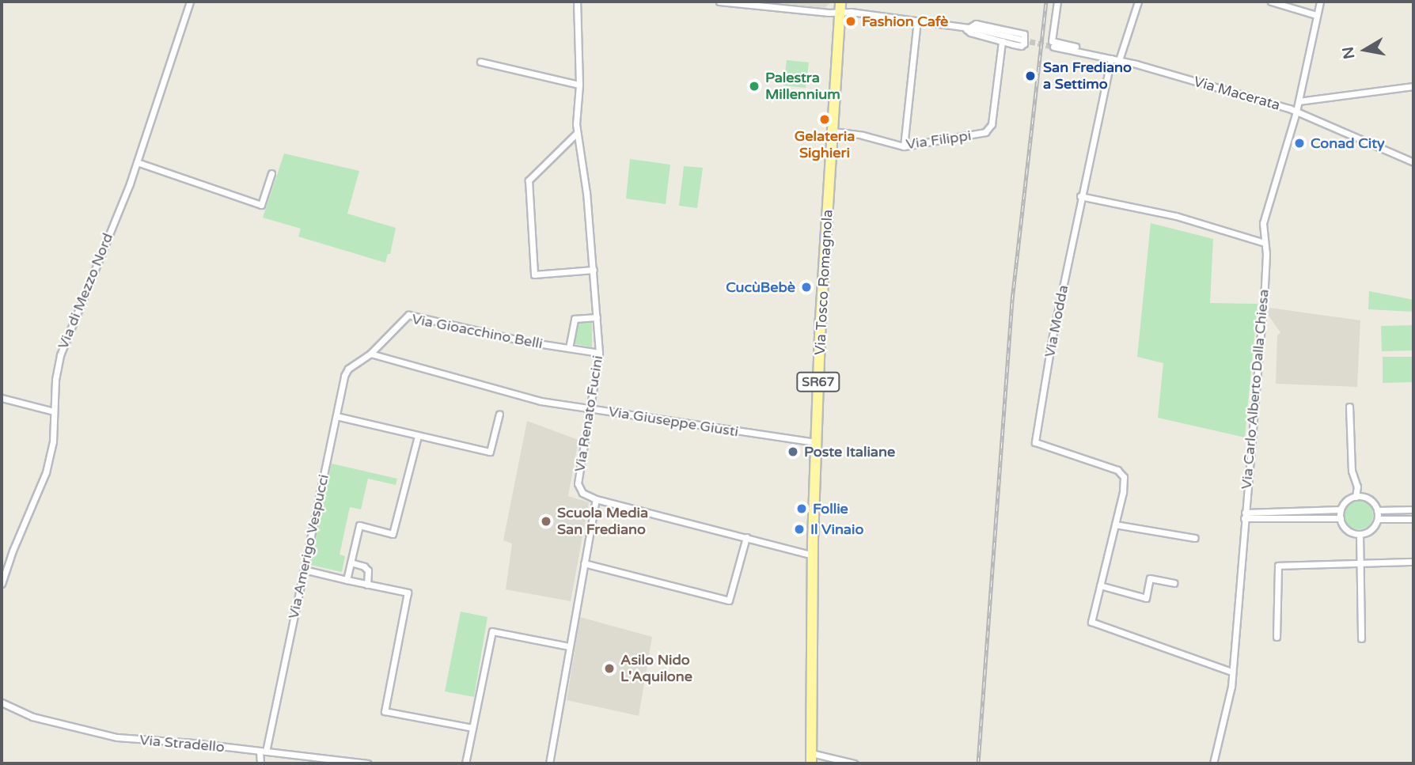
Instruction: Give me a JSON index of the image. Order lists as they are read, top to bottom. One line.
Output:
{"streets":{"main road":["Via Tosco Romagnola","SR67"],"street":["Via Macerata","Via Filippi","Via di Mezzo Nord","Via Modda","Via Gioacchino Belli","Via Carlo Alberto Dalla Chiesa","Via Renato Fucini","Via Giuseppe Giusti","Via Amerigo Vespucci","Via Stradello"]},"crossings":[["Via Macerata","Via Modda"],["Via Macerata","Via Carlo Alberto Dalla Chiesa"],["Via Filippi","Via Tosco Romagnola"],["Via Tosco Romagnola","Via Giuseppe Giusti"],["Via Modda","Via Carlo Alberto Dalla Chiesa"],["Via Gioacchino Belli","Via Renato Fucini"],["Via Gioacchino Belli","Via Giuseppe Giusti"],["Via Gioacchino Belli","Via Amerigo Vespucci"],["Via Renato Fucini","Via Giuseppe Giusti"],["Via Giuseppe Giusti","Via Amerigo Vespucci"],["Via Amerigo Vespucci","Via Stradello"]],"places":["Fashion Cafè","San Frediano a Settimo","Palestra Millennium","Gelateria Sighieri","Conad City","CucùBebè","Poste Italiane","Follie","Scuola Media San Frediano","Il Vinaio","Asilo Nido L'Aquilone"],"north":"left"}
